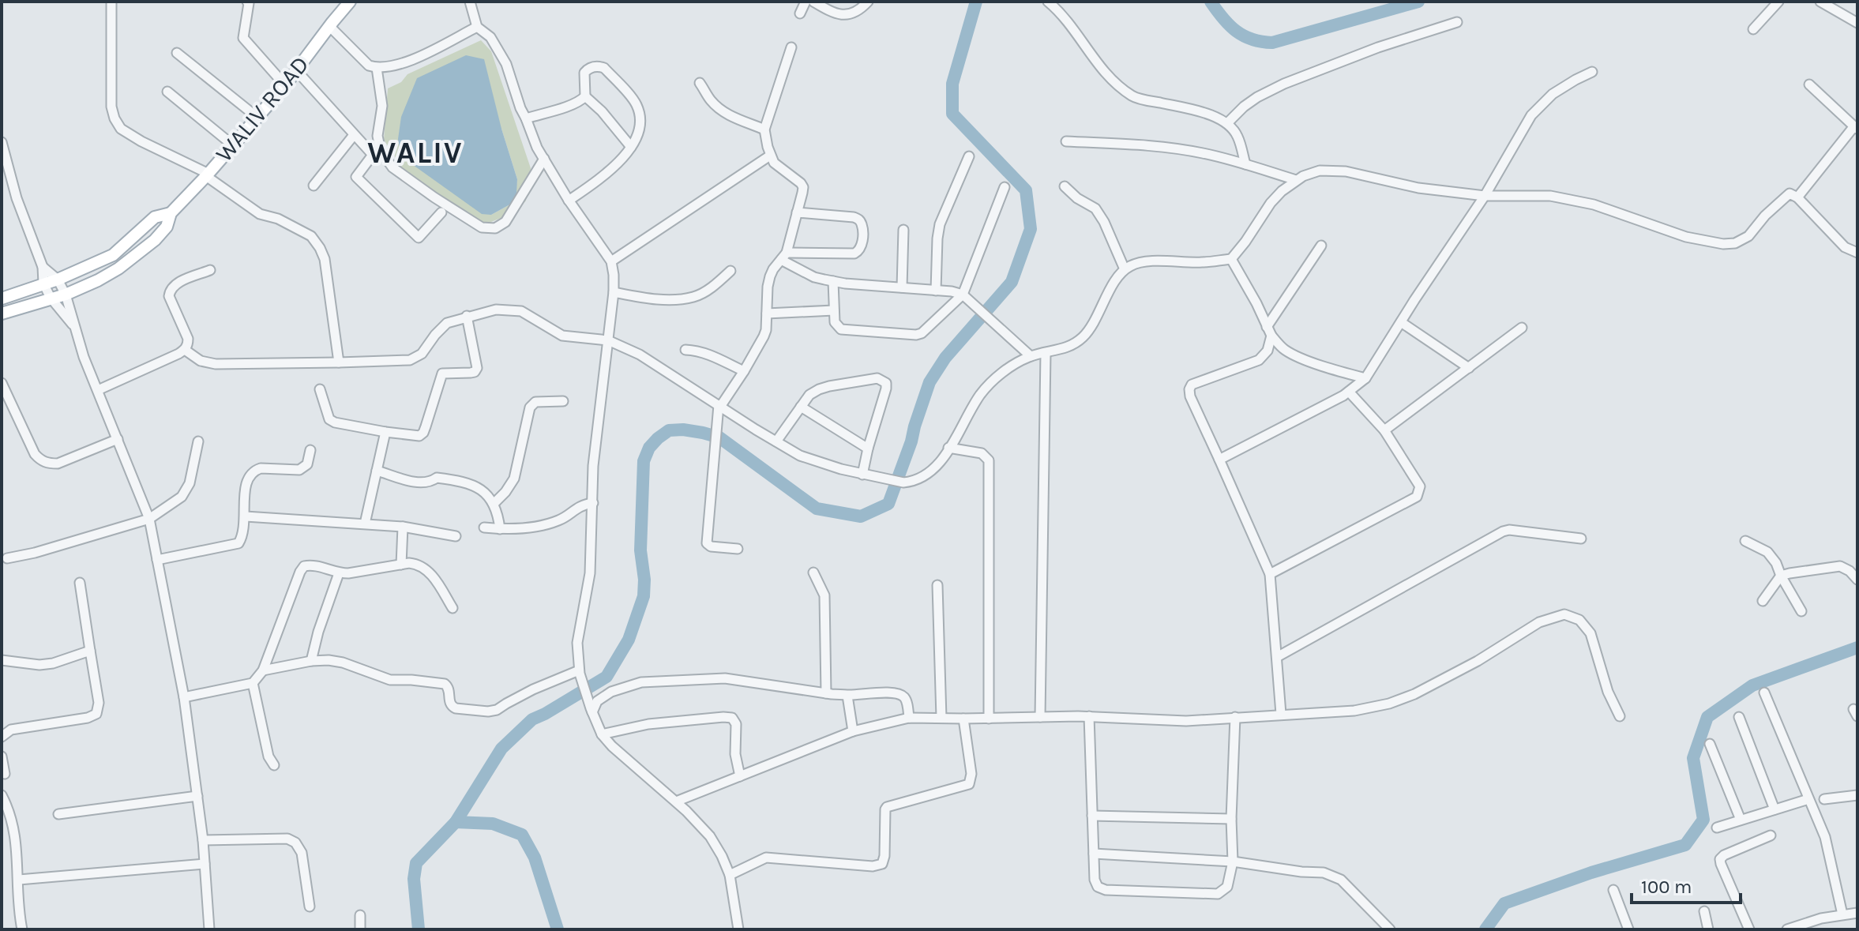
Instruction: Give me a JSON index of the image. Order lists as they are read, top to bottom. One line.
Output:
{"streets":{"main road":["WALIV ROAD"]},"districts":["WALIV"],"scale_bar":"100 m"}
